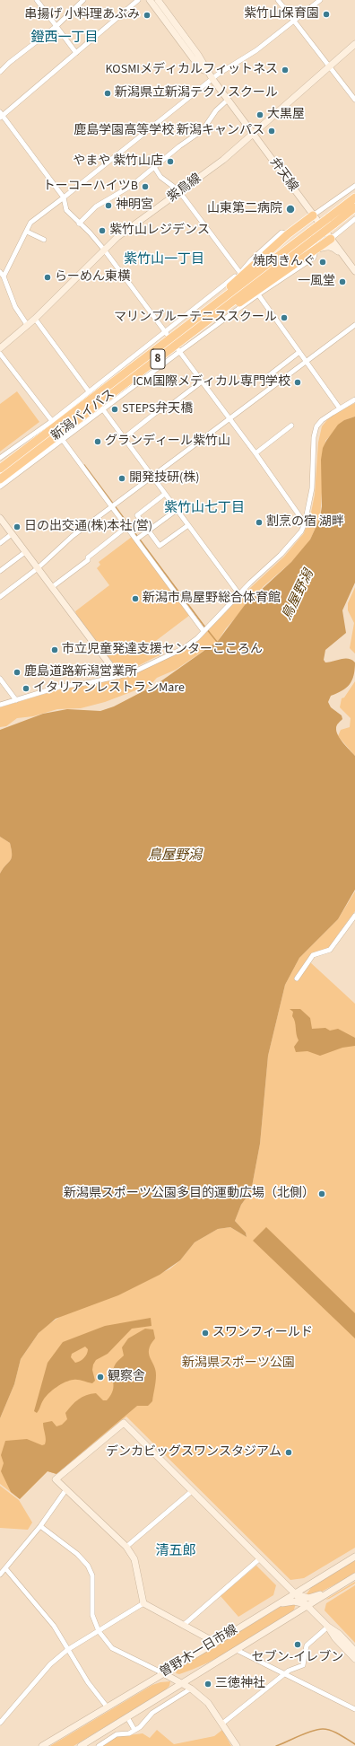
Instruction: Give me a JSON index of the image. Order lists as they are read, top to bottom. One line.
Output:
{"streets":{"highway":["8","新潟バイパス"],"street":["弁天線","紫鳥線","曽野木一日市線"]},"crossings":[["弁天線","紫鳥線"]],"districts":["鐙西一丁目","紫竹山一丁目","紫竹山七丁目","清五郎"],"water":["鳥屋野潟"],"parks":["新潟県スポーツ公園"],"places":["紫竹山保育園","串揚げ 小料理あぶみ","KOSMIメディカルフィットネス","新潟県立新潟テクノスクール","大黒屋","鹿島学園高等学校 新潟キャンパス","やまや 紫竹山店","トーコーハイツB","神明宮","山東第二病院","紫竹山レジデンス","焼肉きんぐ","らーめん東横","一風堂","マリンブルーテニススクール","ICM国際メディカル専門学校","STEPS弁天橋","グランディール紫竹山","開発技研(株)","割烹の宿 湖畔","日の出交通(株)本社(営)","新潟市鳥屋野総合体育館","市立児童発達支援センターこころん","鹿島道路新潟営業所","イタリアンレストランMare","新潟県スポーツ公園多目的運動広場（北側）","スワンフィールド","観察舎","デンカビッグスワンスタジアム","セブン-イレブン","三徳神社"]}
